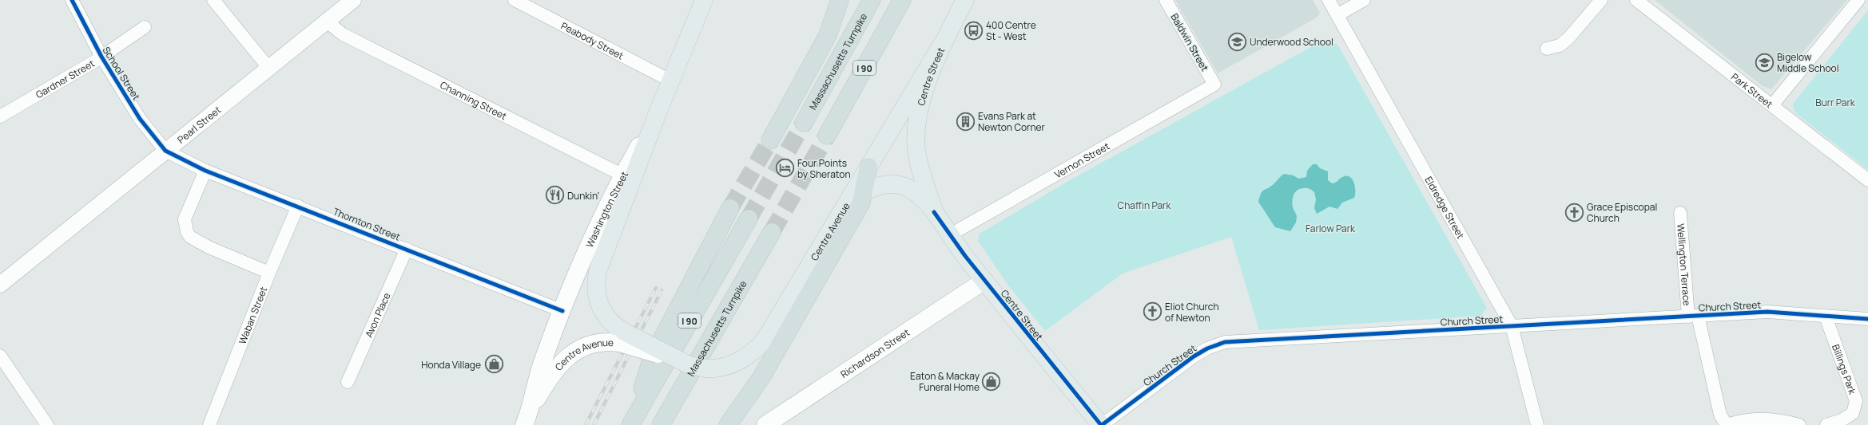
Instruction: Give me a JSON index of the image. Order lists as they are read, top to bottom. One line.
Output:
{"streets":{"highway":["Massachusetts Turnpike","I 90"],"main road":["Centre Street","Washington Street","Centre Avenue","Richardson Street"],"street":["Peabody Street","Baldwin Street","School Street","Gardner Street","Park Street","Channing Street","Pearl Street","Vernon Street","Eldredge Street","Thornton Street","Wellington Terrace","Church Street","Waban Street","Avon Place","Billings Park"]},"crossings":[["Peabody Street","Washington Street"],["Baldwin Street","Vernon Street"],["School Street","Gardner Street"],["School Street","Pearl Street"],["School Street","Thornton Street"],["Centre Street","Vernon Street"],["Centre Street","Centre Avenue"],["Centre Street","Church Street"],["Centre Street","Richardson Street"],["Channing Street","Pearl Street"],["Channing Street","Washington Street"],["Pearl Street","Thornton Street"],["Eldredge Street","Church Street"],["Washington Street","Thornton Street"],["Washington Street","Centre Avenue"],["Thornton Street","Waban Street"],["Thornton Street","Avon Place"],["Wellington Terrace","Church Street"],["Church Street","Billings Park"]],"parks":["Burr Park","Chaffin Park","Farlow Park"],"places":{"bus stop":["400 Centre St - West"],"school or university":["Underwood School","Bigelow Middle School"],"building":["Evans Park at Newton Corner"],"hotel":["Four Points by Sheraton"],"restaurant":["Dunkin'"],"church":["Grace Episcopal Church","Eliot Church of Newton"],"shop":["Honda Village","Eaton & Mackay Funeral Home"]}}
